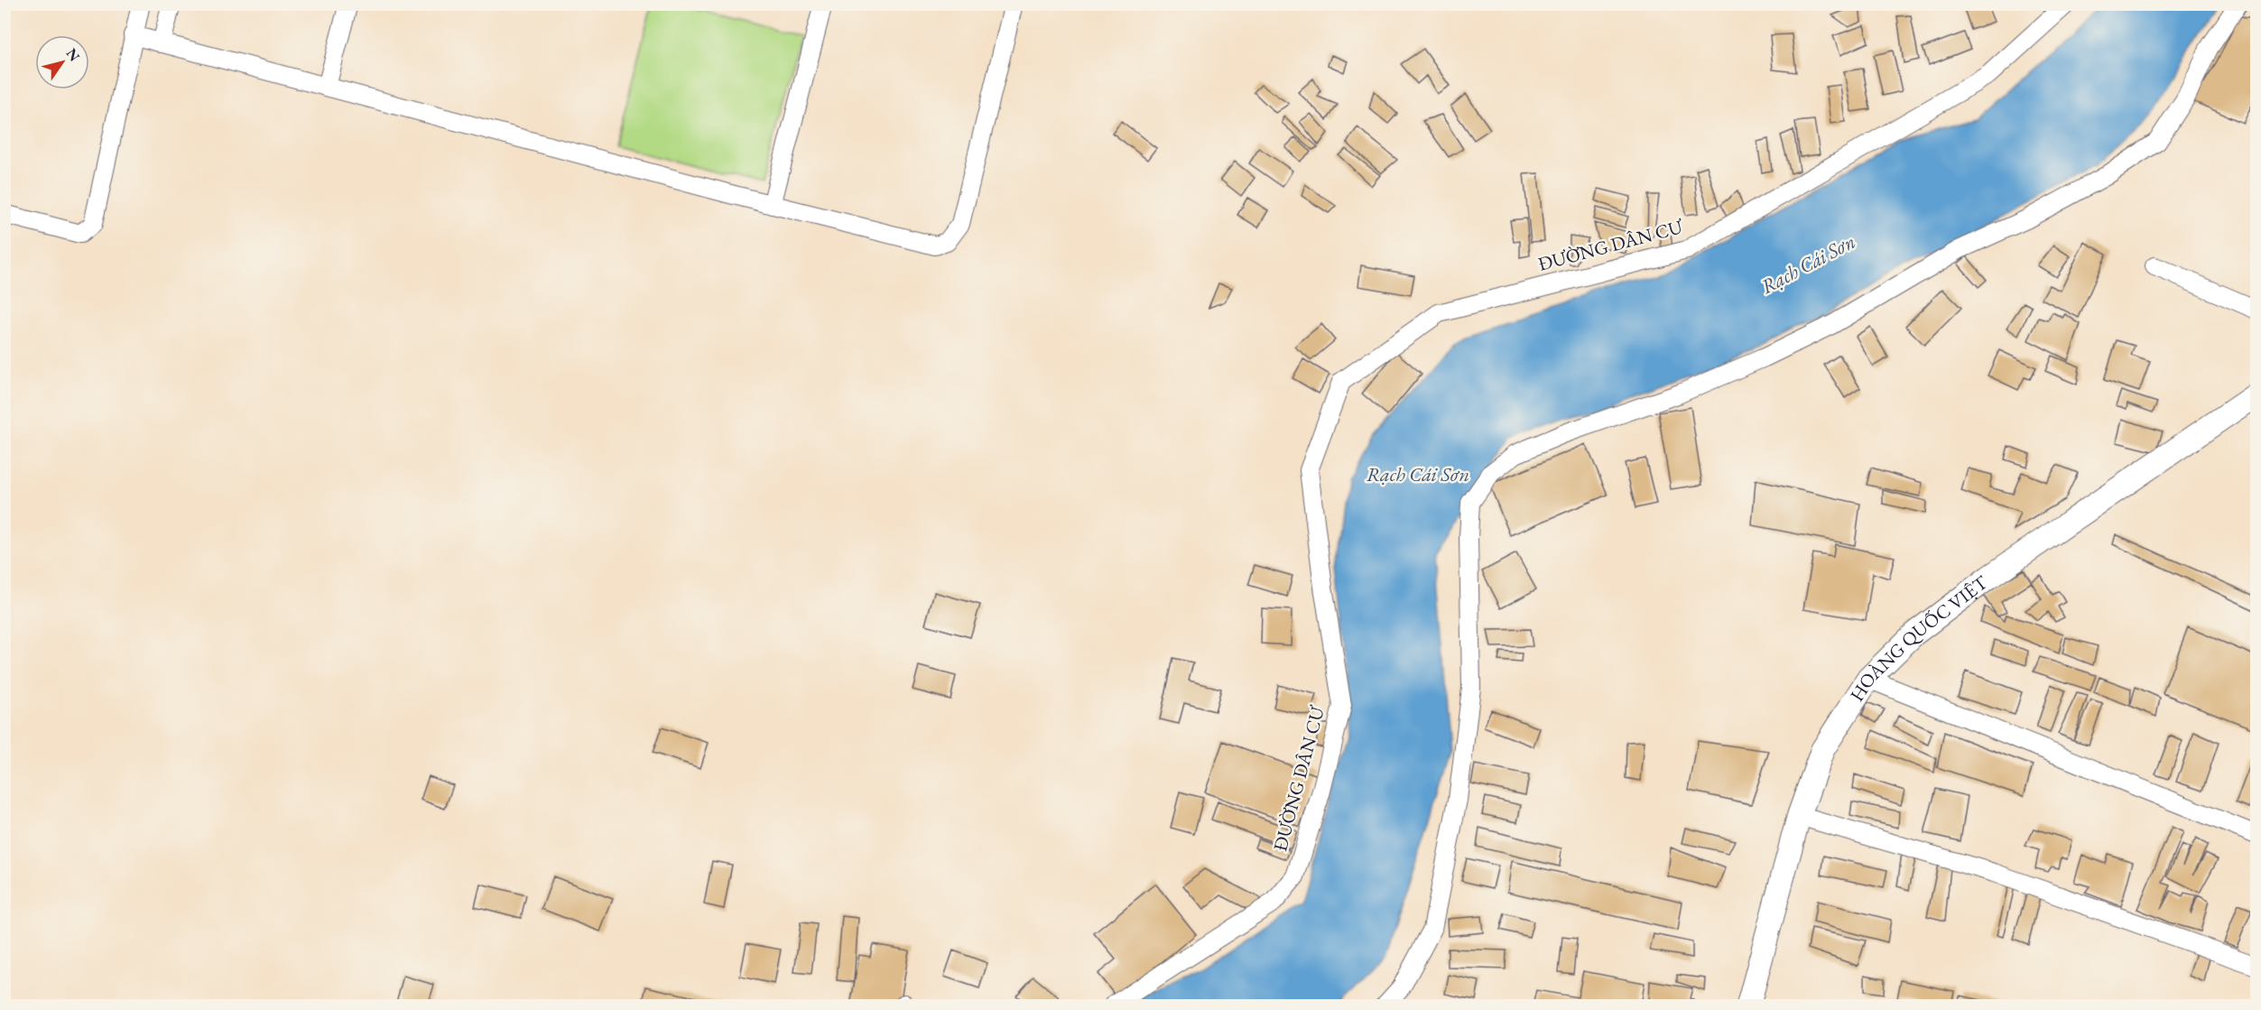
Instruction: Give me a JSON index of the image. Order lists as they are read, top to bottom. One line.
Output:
{"streets":{"street":["ĐƯỜNG DÂN CƯ","HOÀNG QUỐC VIỆT"]},"water":["Rạch Cái Sơn"],"north":"top right"}
